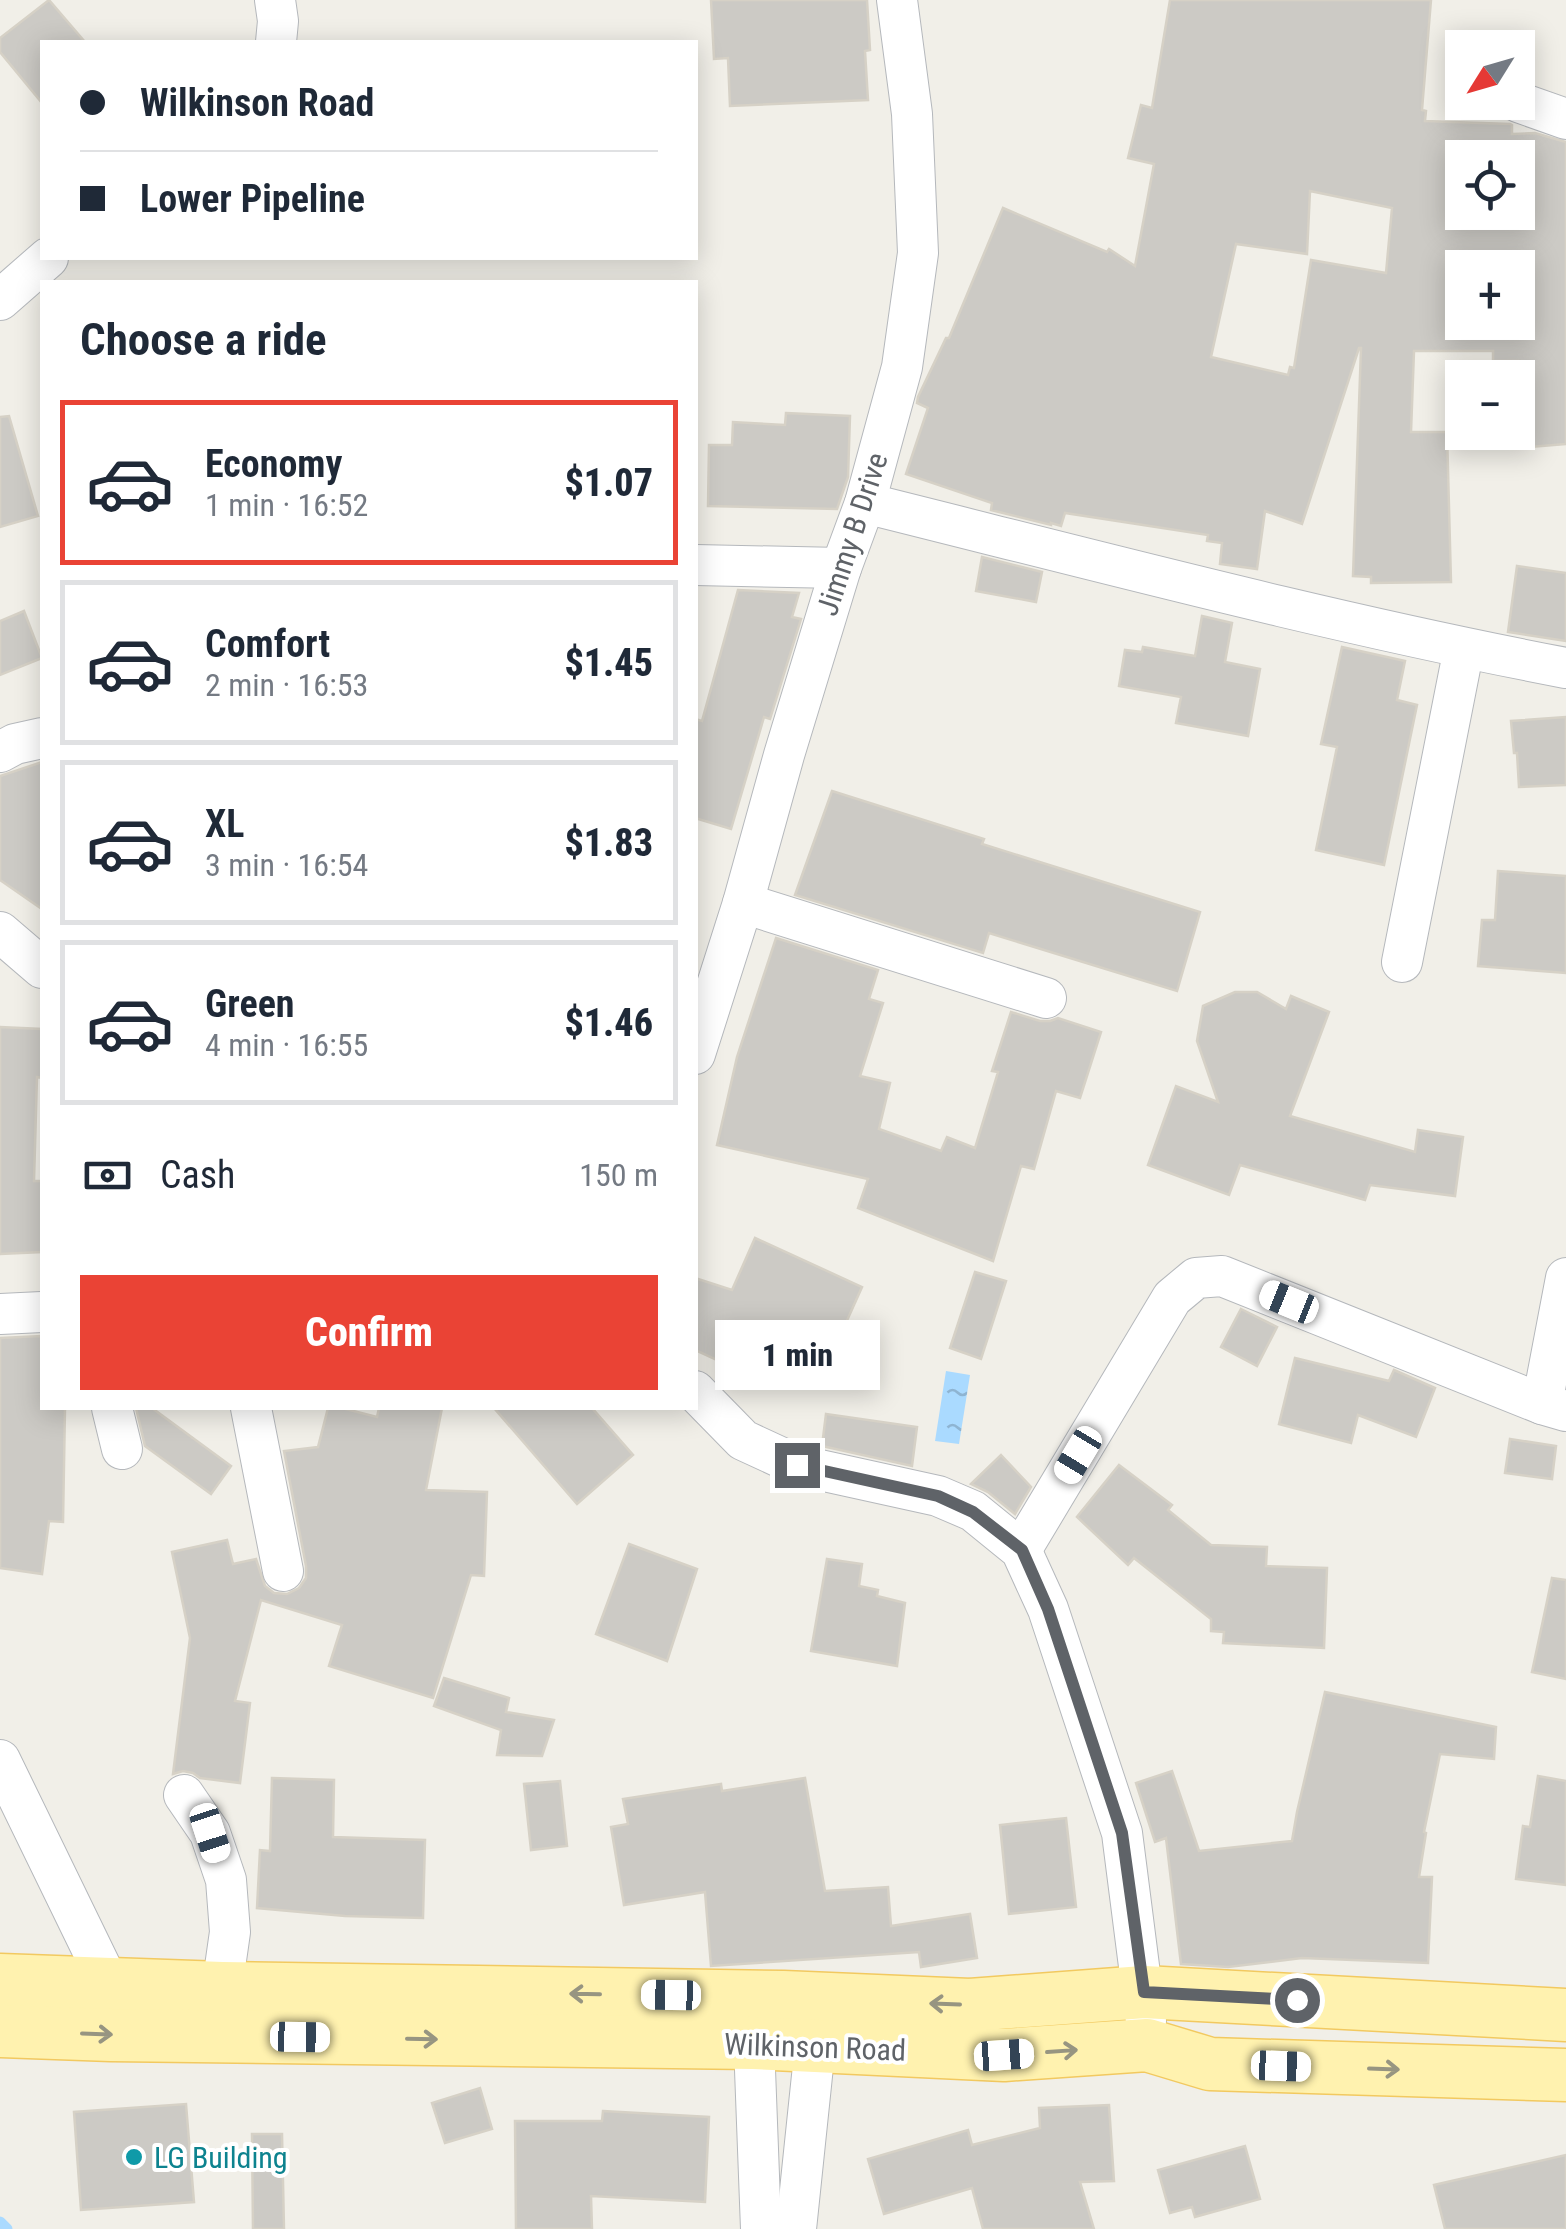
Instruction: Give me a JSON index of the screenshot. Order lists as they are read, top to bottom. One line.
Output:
{"streets":{"main road":["Wilkinson Road"],"street":["Jimmy B Drive"]},"places":["LG Building"],"north":"bottom left","page":{"map_buttons":["+","−"],"banner":["Wilkinson Road","Lower Pipeline"],"heading":"Choose a ride","list":[{"name":"Economy","note":"1 min · 16:52","value":"$1.07"},{"name":"Comfort","note":"2 min · 16:53","value":"$1.45"},{"name":"XL","note":"3 min · 16:54","value":"$1.83"},{"name":"Green","note":"4 min · 16:55","value":"$1.46"}],"pay":["Cash","150 m"],"buttons":"Confirm","bubble":"1 min"}}
